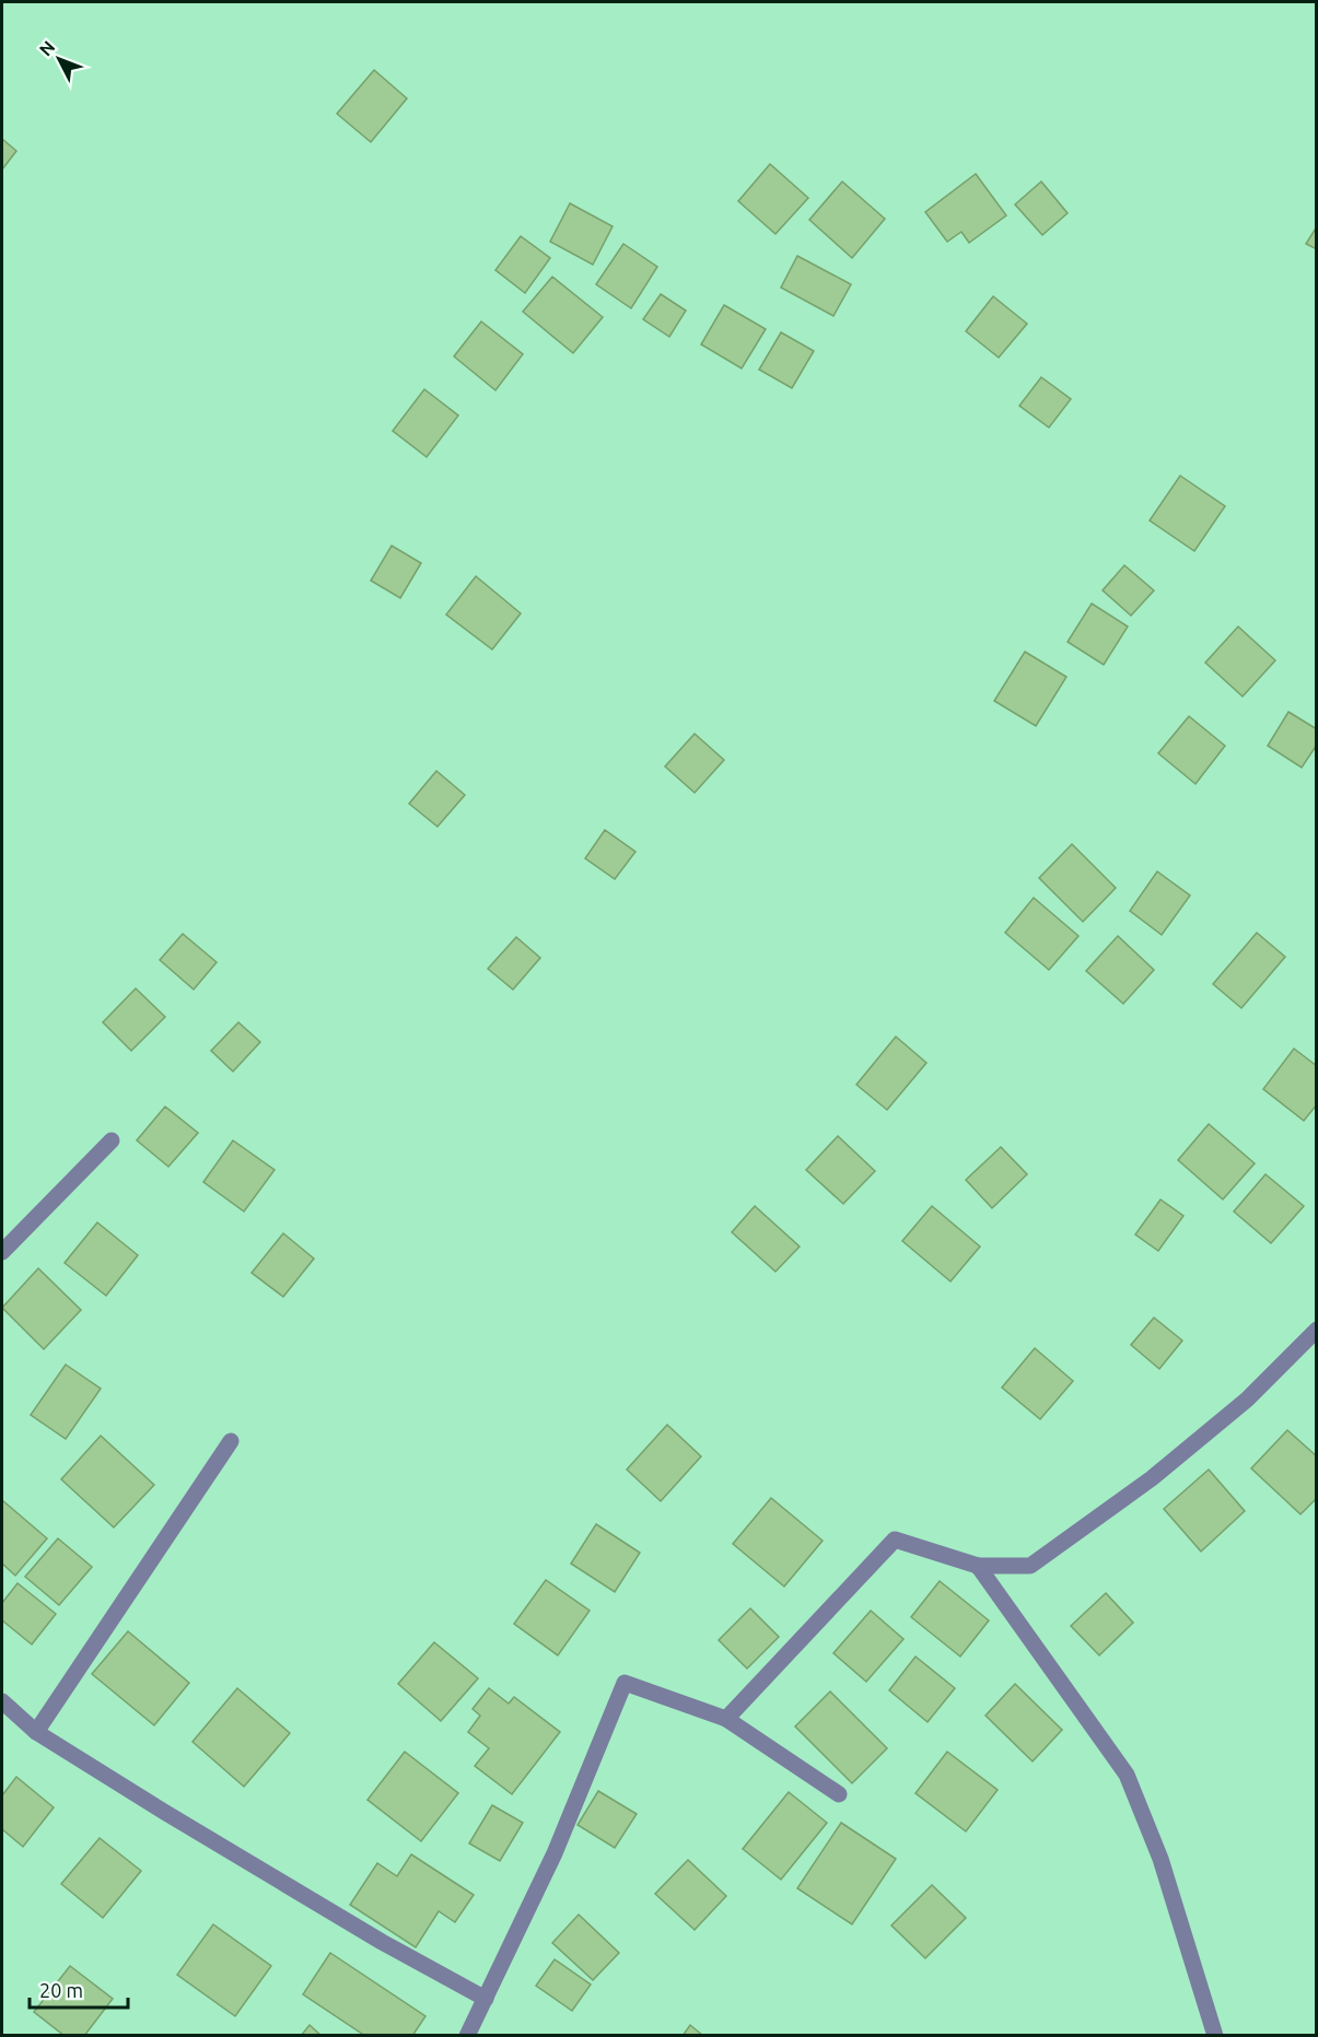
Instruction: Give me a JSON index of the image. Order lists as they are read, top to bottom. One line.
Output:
{"scale_bar":"20 m","north":"top left"}
